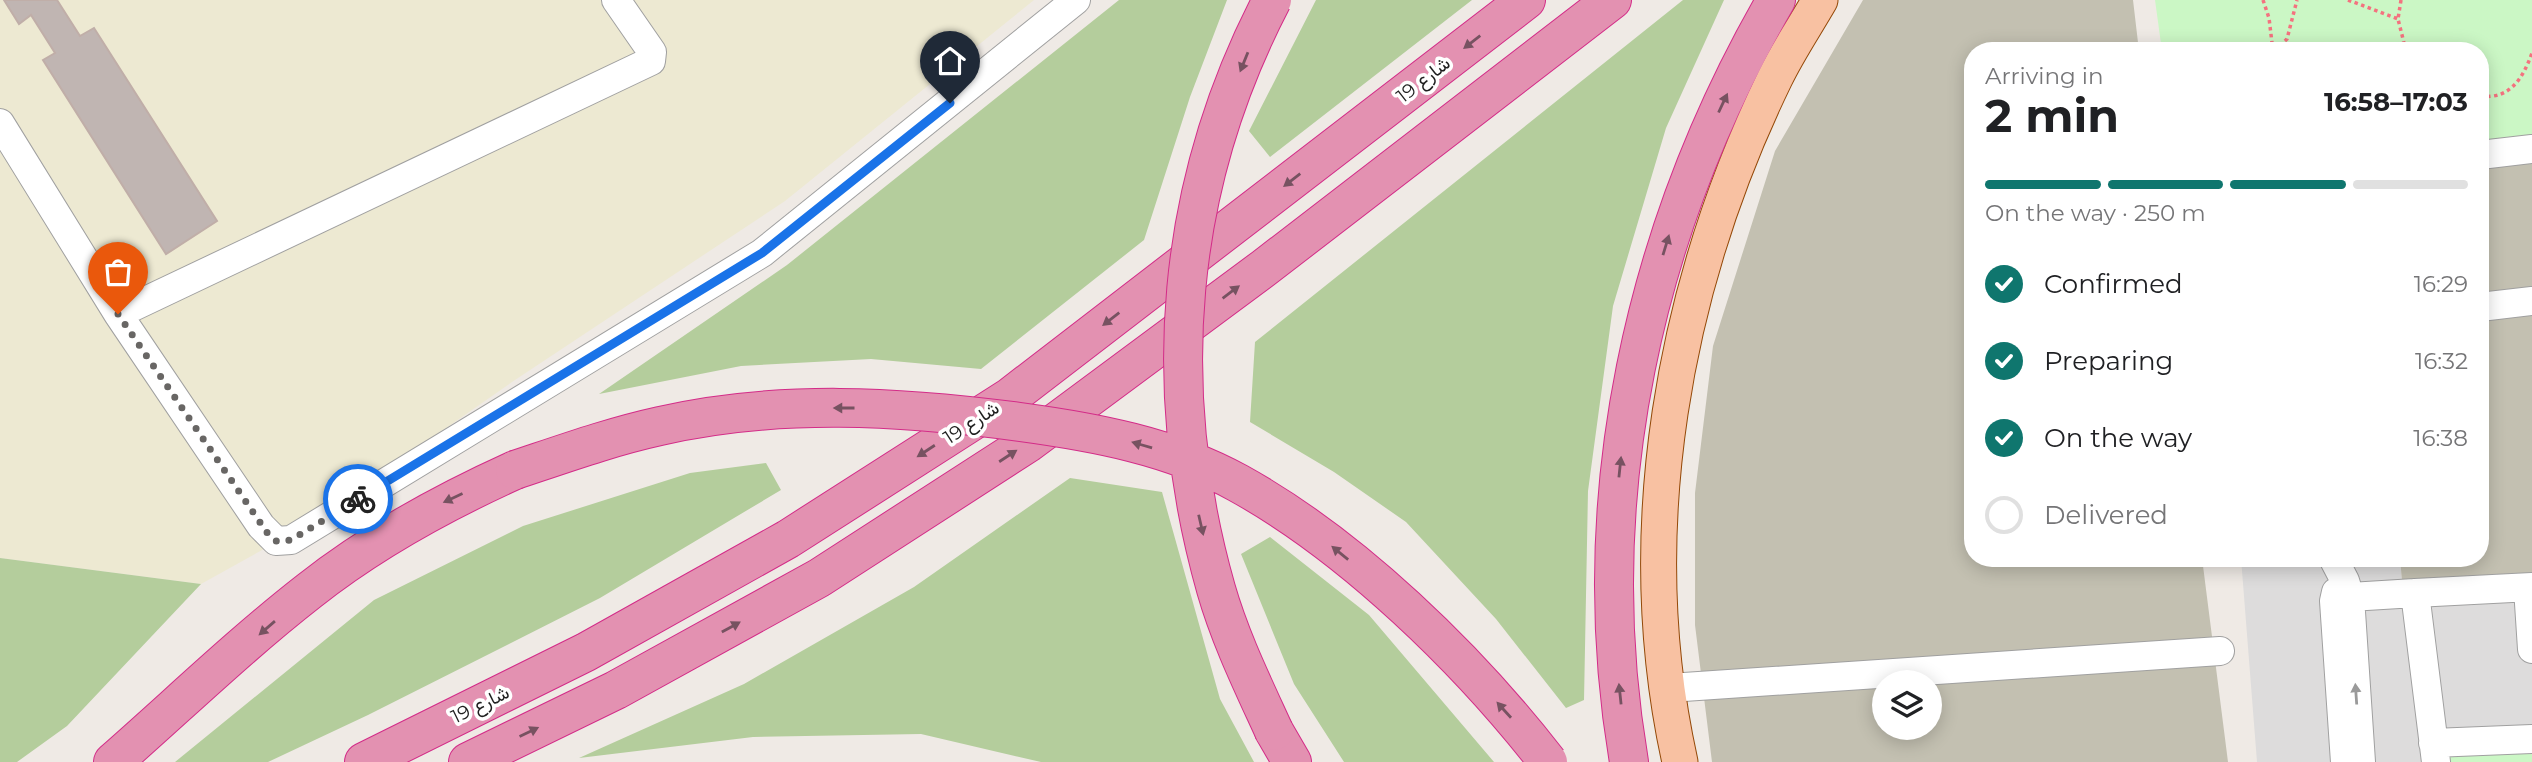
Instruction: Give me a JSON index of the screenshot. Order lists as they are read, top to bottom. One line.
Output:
{"streets":{"highway":["شارع 19"]},"page":{"heading":["2 min","Arriving in","16:58–17:03"],"bar":"On the way · 250 m","list":[["Confirmed","16:29"],["Preparing","16:32"],["On the way","16:38"],"Delivered"]}}
